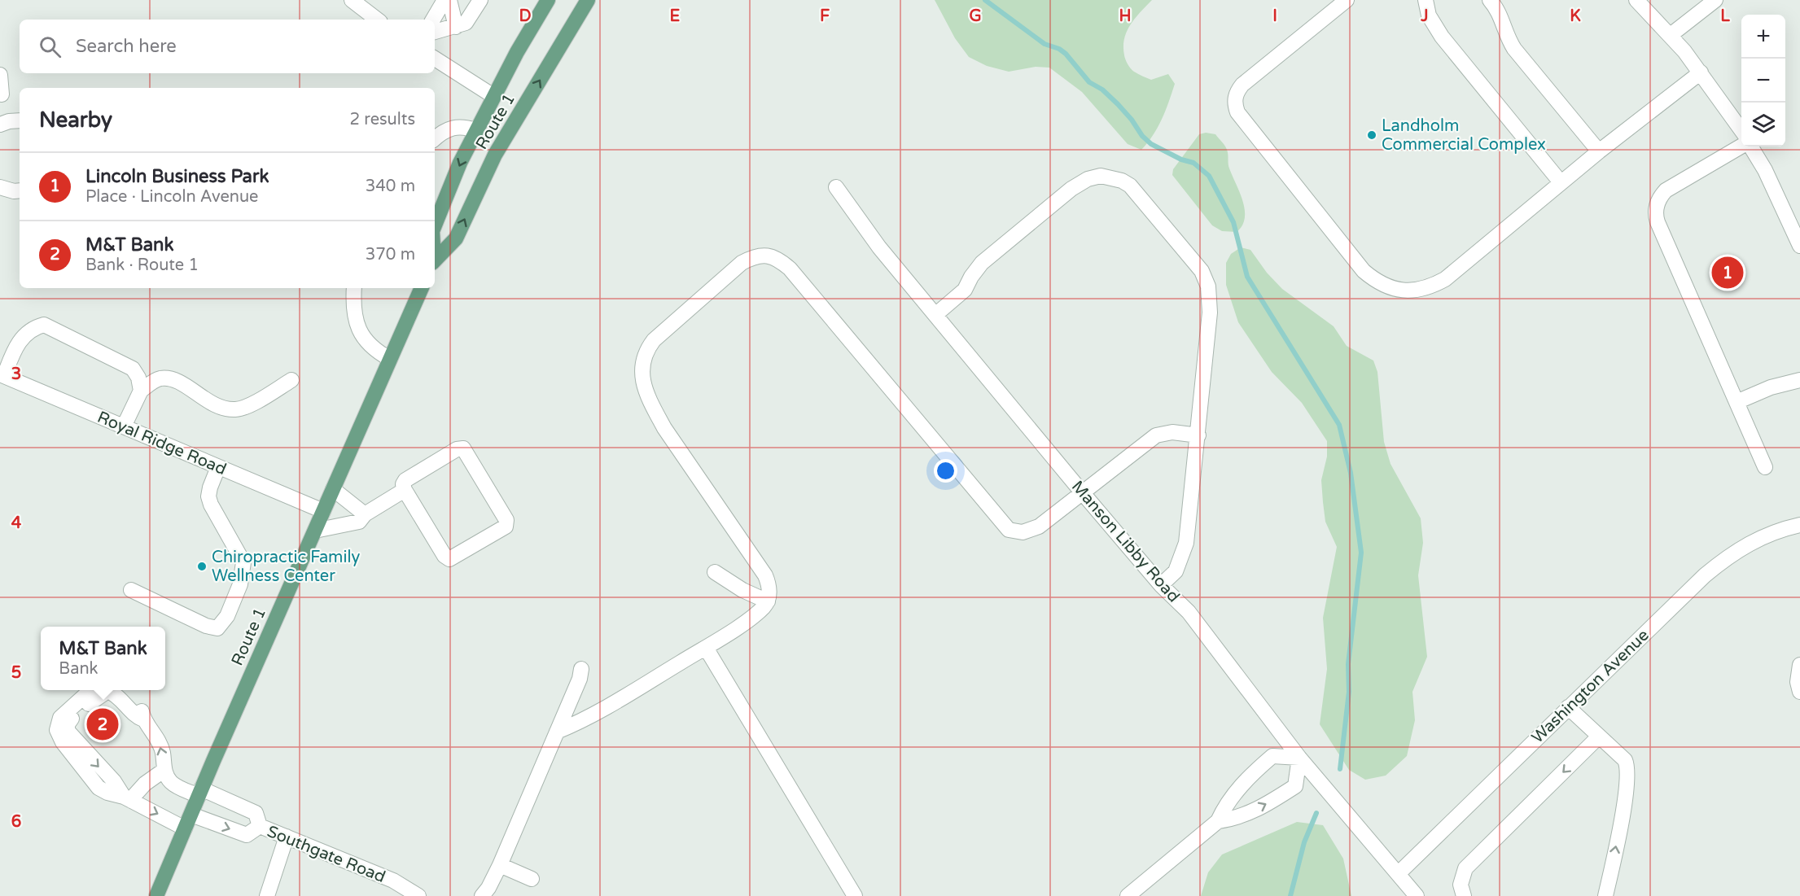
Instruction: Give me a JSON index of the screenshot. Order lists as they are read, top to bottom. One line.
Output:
{"streets":{"main road":["Route 1"],"street":["Royal Ridge Road","Manson Libby Road","Washington Avenue","Southgate Road"]},"crossings":[["Route 1","Royal Ridge Road"],["Route 1","Southgate Road"],["Manson Libby Road","Washington Avenue"]],"places":["Landholm Commercial Complex","Chiropractic Family Wellness Center"],"page":{"map_buttons":["+","−"],"search":"Search here","heading":["Nearby","2 results"],"list":[{"mark":"1","name":"Lincoln Business Park","note":"Place · Lincoln Avenue","value":"340 m"},{"mark":"2","name":"M&T Bank","note":"Bank · Route 1","value":"370 m"}],"pins":["1","2"],"popup":["M&T Bank","Bank"]},"grid":{"columns":["D","E","F","G","H","I","J","K","L"],"rows":["3","4","5","6"]}}
